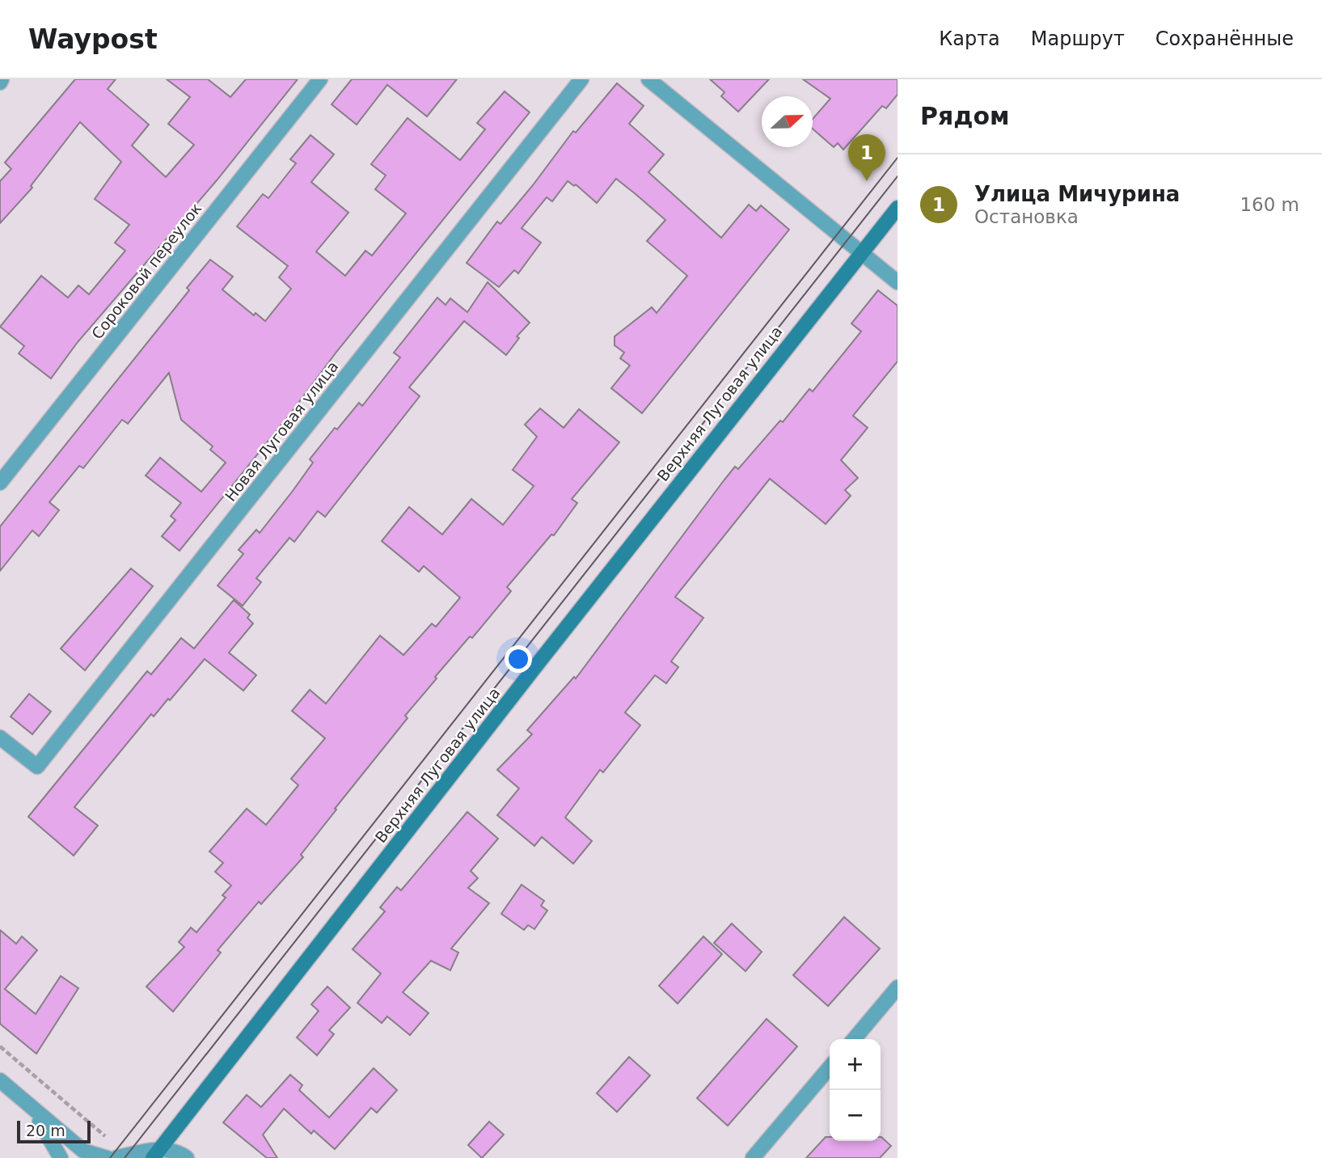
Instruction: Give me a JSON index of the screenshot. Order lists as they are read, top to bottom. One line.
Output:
{"streets":{"main road":["Верхняя Луговая улица"],"street":["Сороковой переулок","Новая Луговая улица"]},"scale_bar":"20 m","north":"right","page":{"header":"Waypost","nav":["Карта","Маршрут","Сохранённые"],"heading":"Рядом","pins":"1","list":[{"mark":"1","name":"Улица Мичурина","note":"Остановка","value":"160 m"}],"map_buttons":["+","−"],"scale":"20 m"}}
